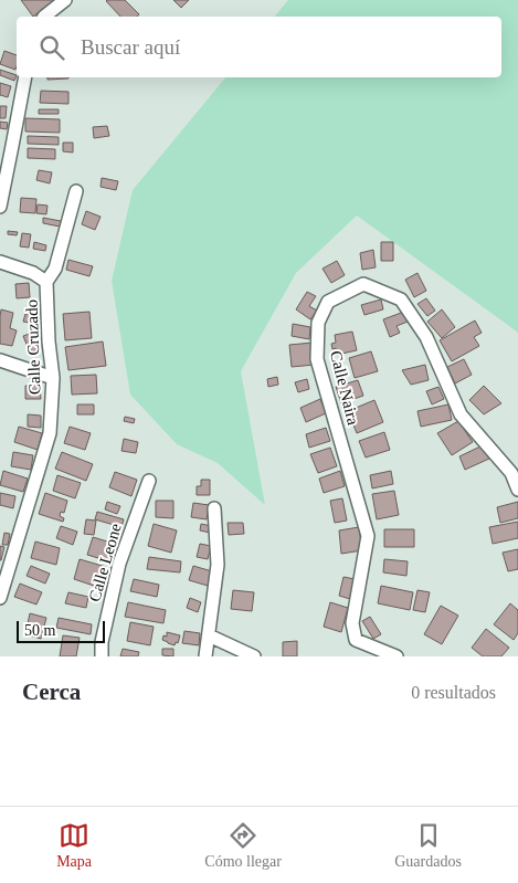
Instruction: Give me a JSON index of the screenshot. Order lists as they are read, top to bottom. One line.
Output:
{"streets":{"street":["Calle Cruzado","Calle Naira","Calle Leone"]},"scale_bar":"50 m","page":{"search":"Buscar aquí","scale":"50 m","heading":["Cerca","0 resultados"],"nav":["Mapa","Cómo llegar","Guardados"]}}
